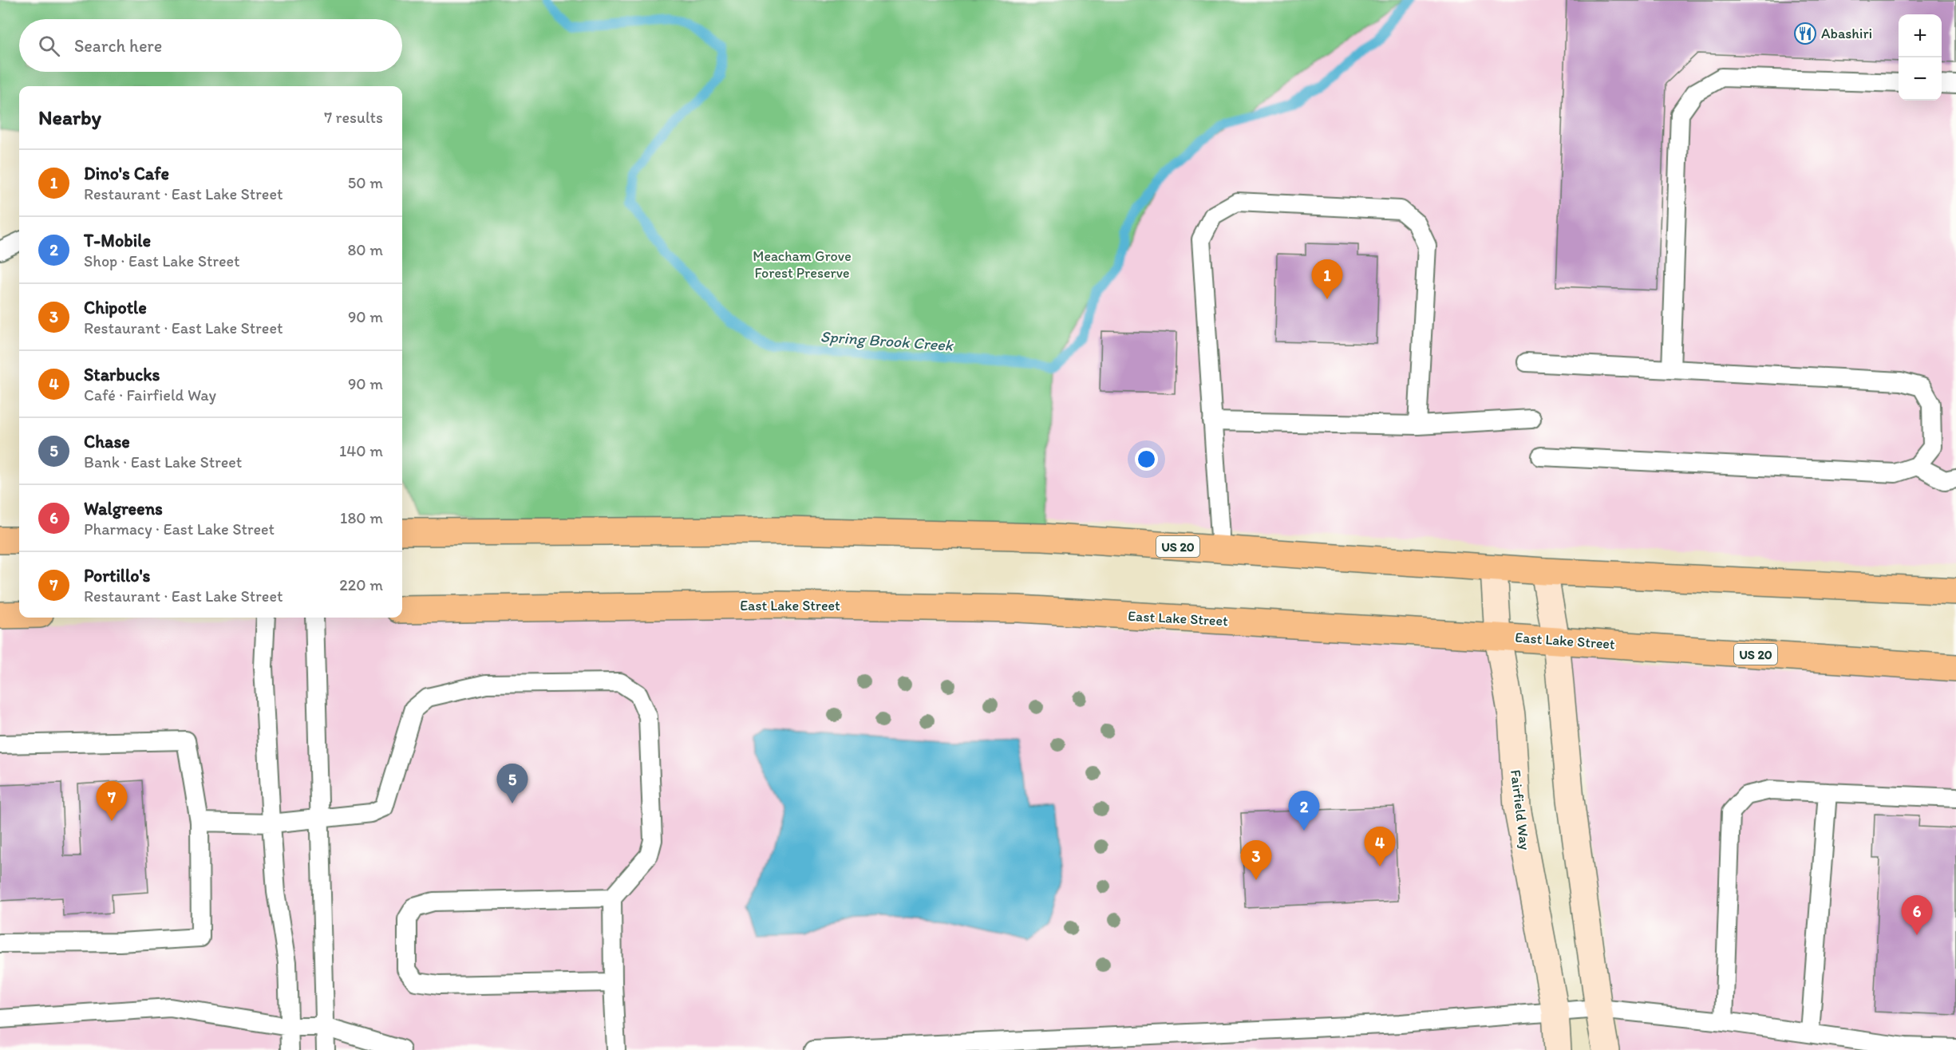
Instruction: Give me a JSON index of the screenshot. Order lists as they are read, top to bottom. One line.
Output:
{"streets":{"main road":["US 20","East Lake Street"],"street":["Fairfield Way"]},"crossings":[["US 20","Fairfield Way"],["East Lake Street","Fairfield Way"]],"water":["Spring Brook Creek"],"parks":["Meacham Grove Forest Preserve"],"places":{"restaurant":["Abashiri"]},"page":{"map_buttons":["+","−"],"search":"Search here","heading":["Nearby","7 results"],"list":[{"mark":"1","name":"Dino's Cafe","note":"Restaurant · East Lake Street","value":"50 m"},{"mark":"2","name":"T-Mobile","note":"Shop · East Lake Street","value":"80 m"},{"mark":"3","name":"Chipotle","note":"Restaurant · East Lake Street","value":"90 m"},{"mark":"4","name":"Starbucks","note":"Café · Fairfield Way","value":"90 m"},{"mark":"5","name":"Chase","note":"Bank · East Lake Street","value":"140 m"},{"mark":"6","name":"Walgreens","note":"Pharmacy · East Lake Street","value":"180 m"},{"mark":"7","name":"Portillo's","note":"Restaurant · East Lake Street","value":"220 m"}],"pins":["1","5","7","2","4","3","6"]}}
